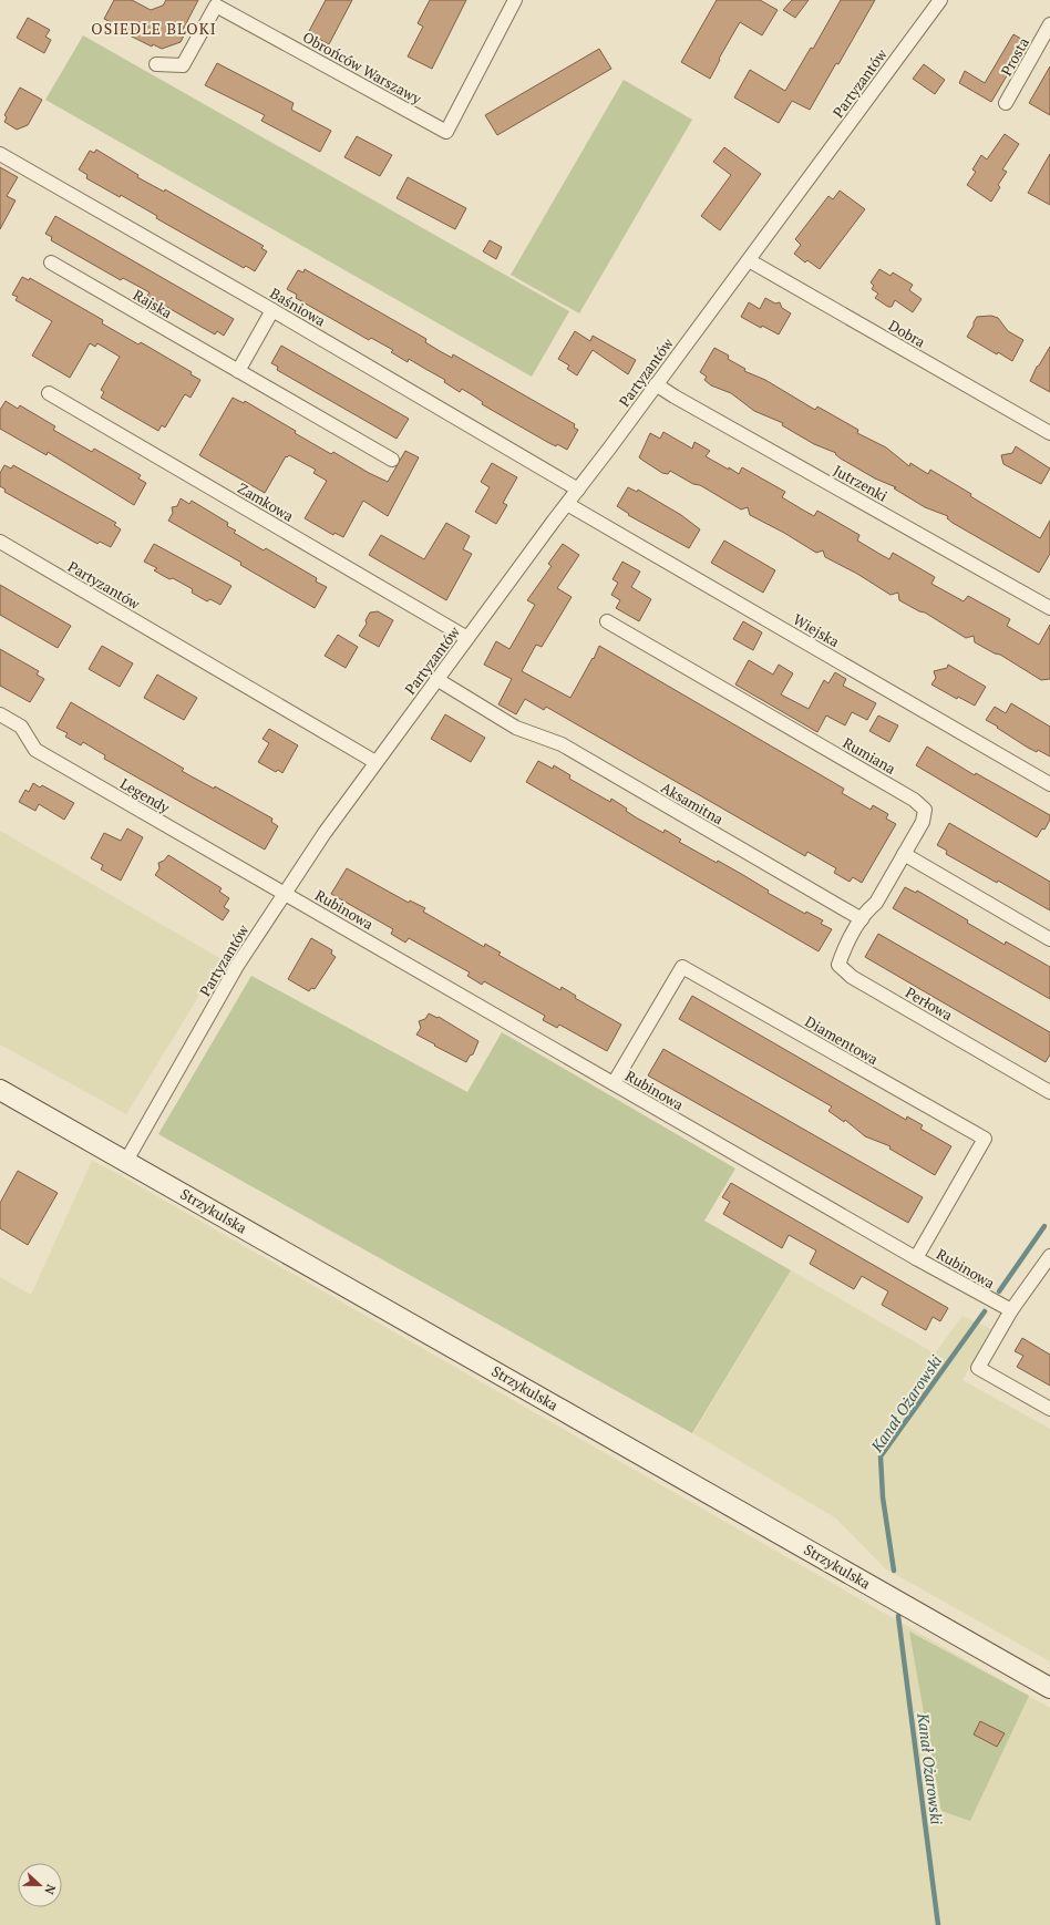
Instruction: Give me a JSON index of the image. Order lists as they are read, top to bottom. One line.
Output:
{"streets":{"street":["Prosta","Obrońców Warszawy","Partyzantów","Rajska","Baśniowa","Dobra","Jutrzenki","Zamkowa","Wiejska","Rumiana","Legendy","Aksamitna","Rubinowa","Perłowa","Diamentowa","Strzykulska"]},"crossings":[["Partyzantów","Baśniowa"],["Partyzantów","Dobra"],["Partyzantów","Jutrzenki"],["Partyzantów","Zamkowa"],["Partyzantów","Wiejska"],["Partyzantów","Legendy"],["Partyzantów","Aksamitna"],["Partyzantów","Rubinowa"],["Partyzantów","Strzykulska"],["Legendy","Rubinowa"],["Aksamitna","Perłowa"],["Rubinowa","Diamentowa"]],"districts":["OSIEDLE BLOKI"],"water":["Kanał Ożarowski"],"north":"right"}
